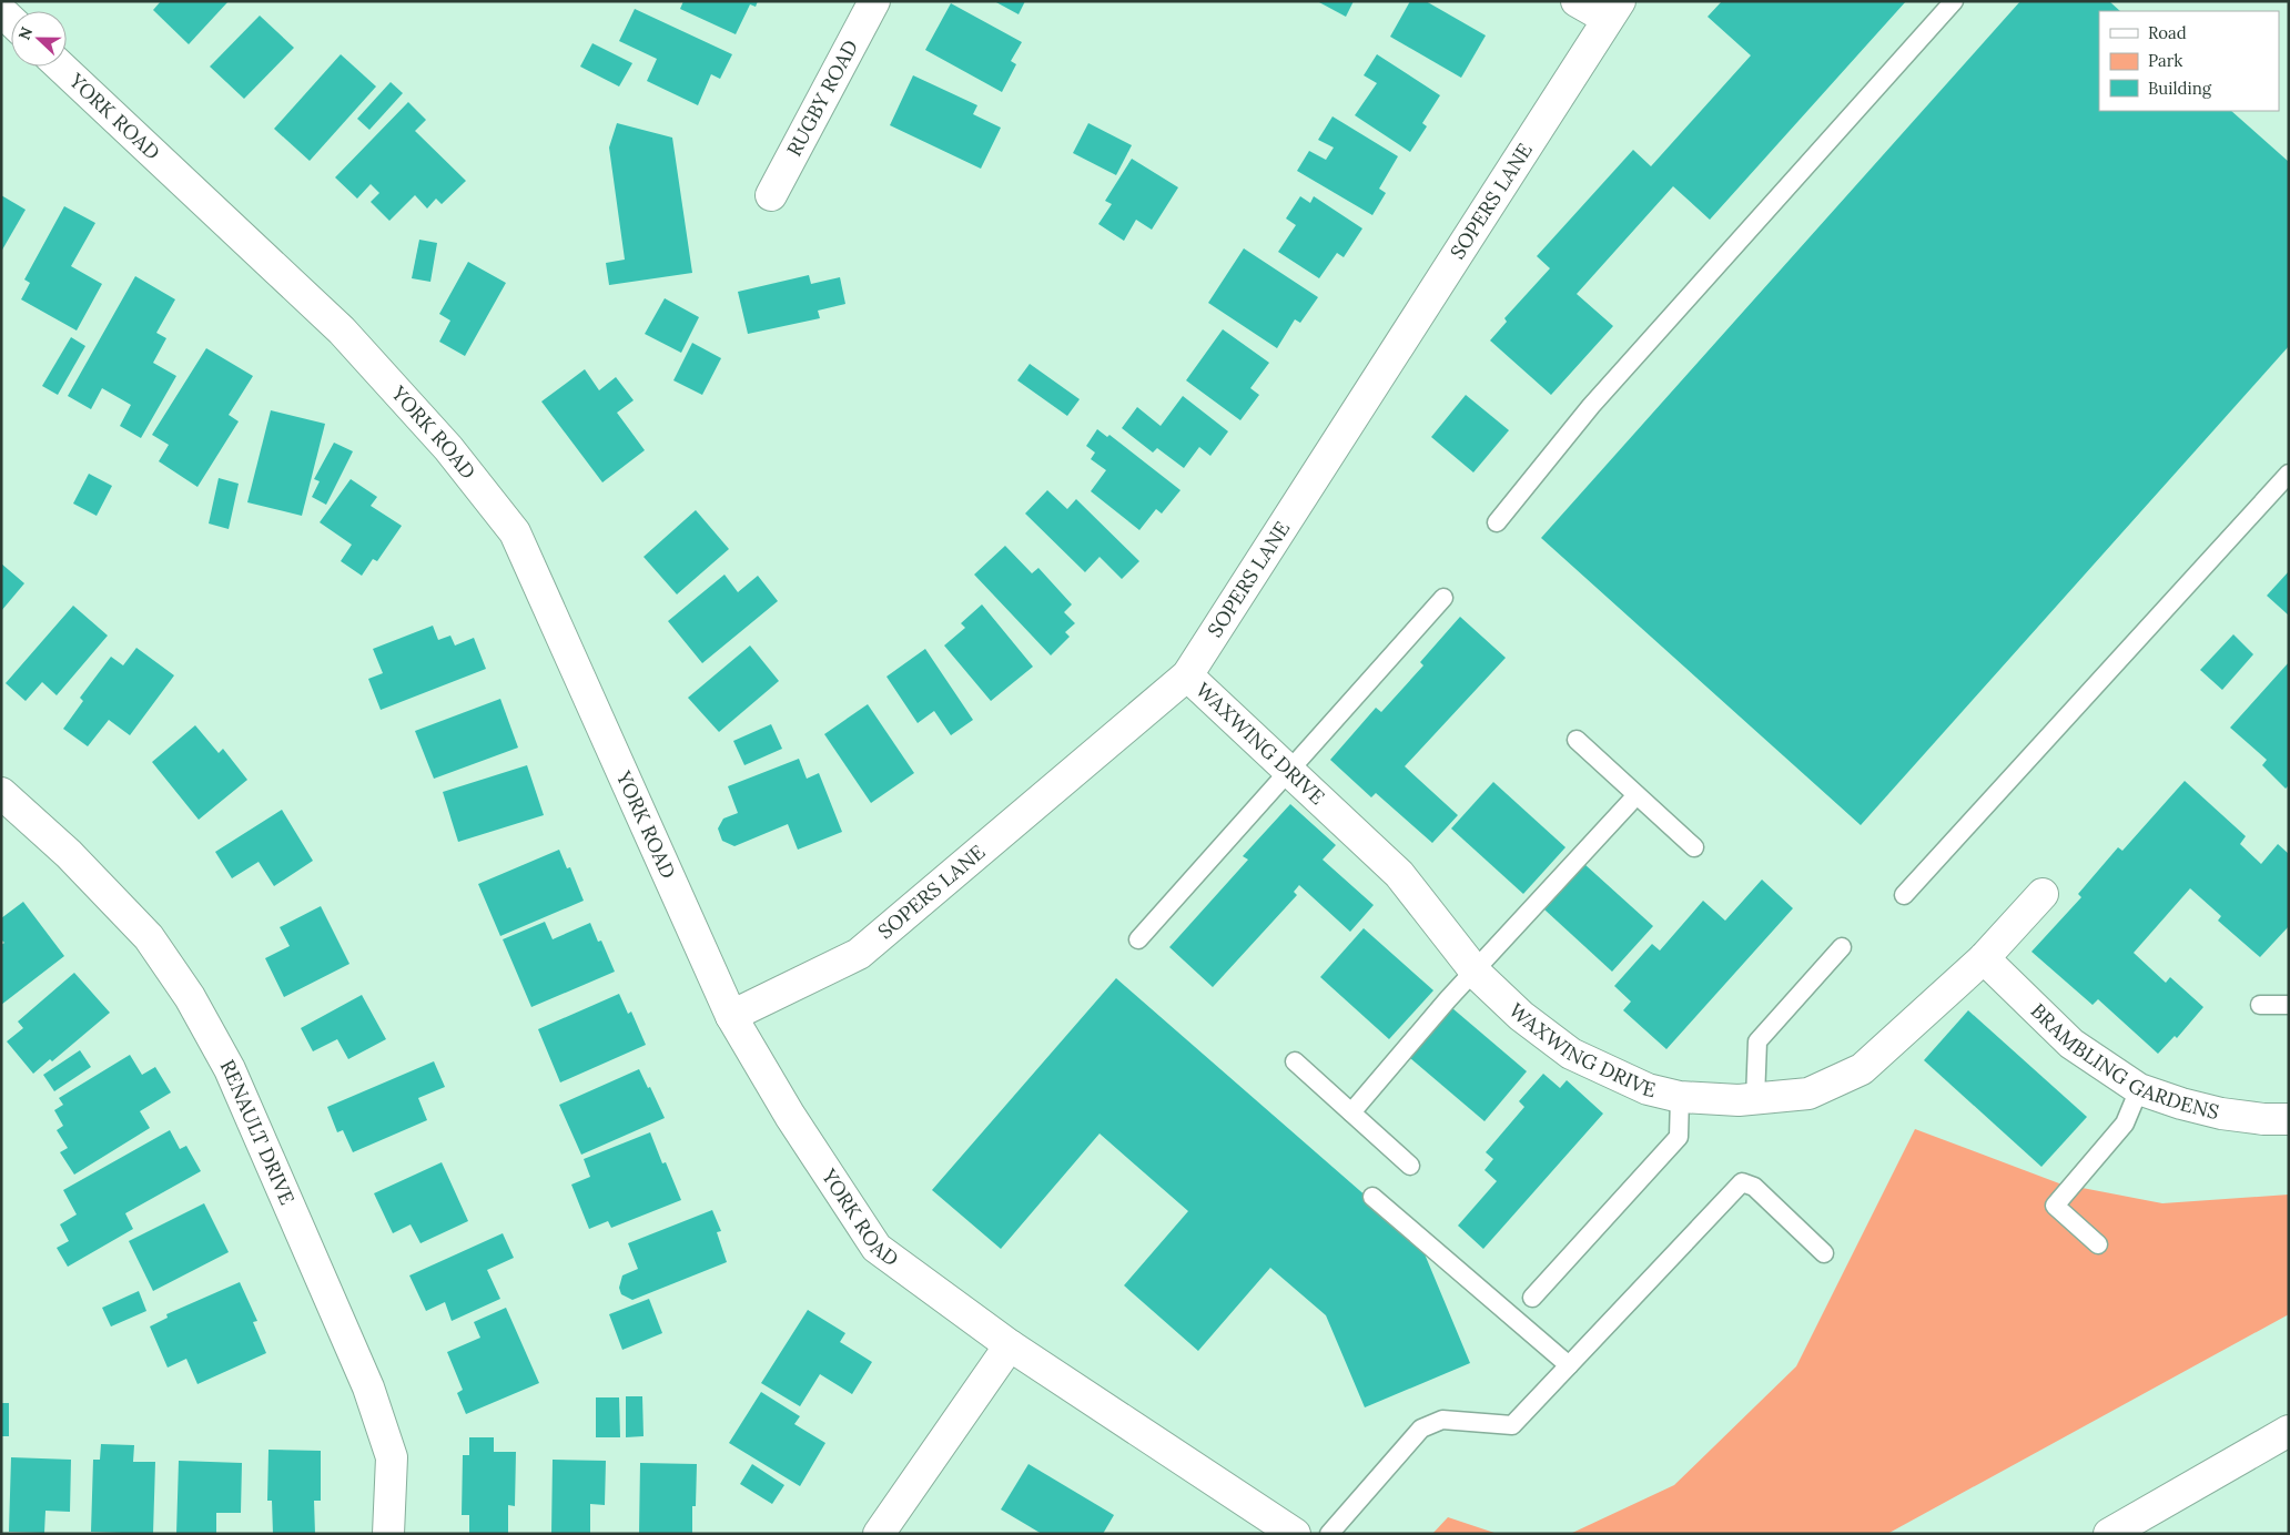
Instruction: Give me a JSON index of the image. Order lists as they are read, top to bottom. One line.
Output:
{"streets":{"street":["RUGBY ROAD","YORK ROAD","SOPERS LANE","WAXWING DRIVE","BRAMBLING GARDENS","RENAULT DRIVE"]},"crossings":[["YORK ROAD","SOPERS LANE"],["SOPERS LANE","WAXWING DRIVE"],["WAXWING DRIVE","BRAMBLING GARDENS"]],"legend":["Road","Park","Building"],"north":"left"}
